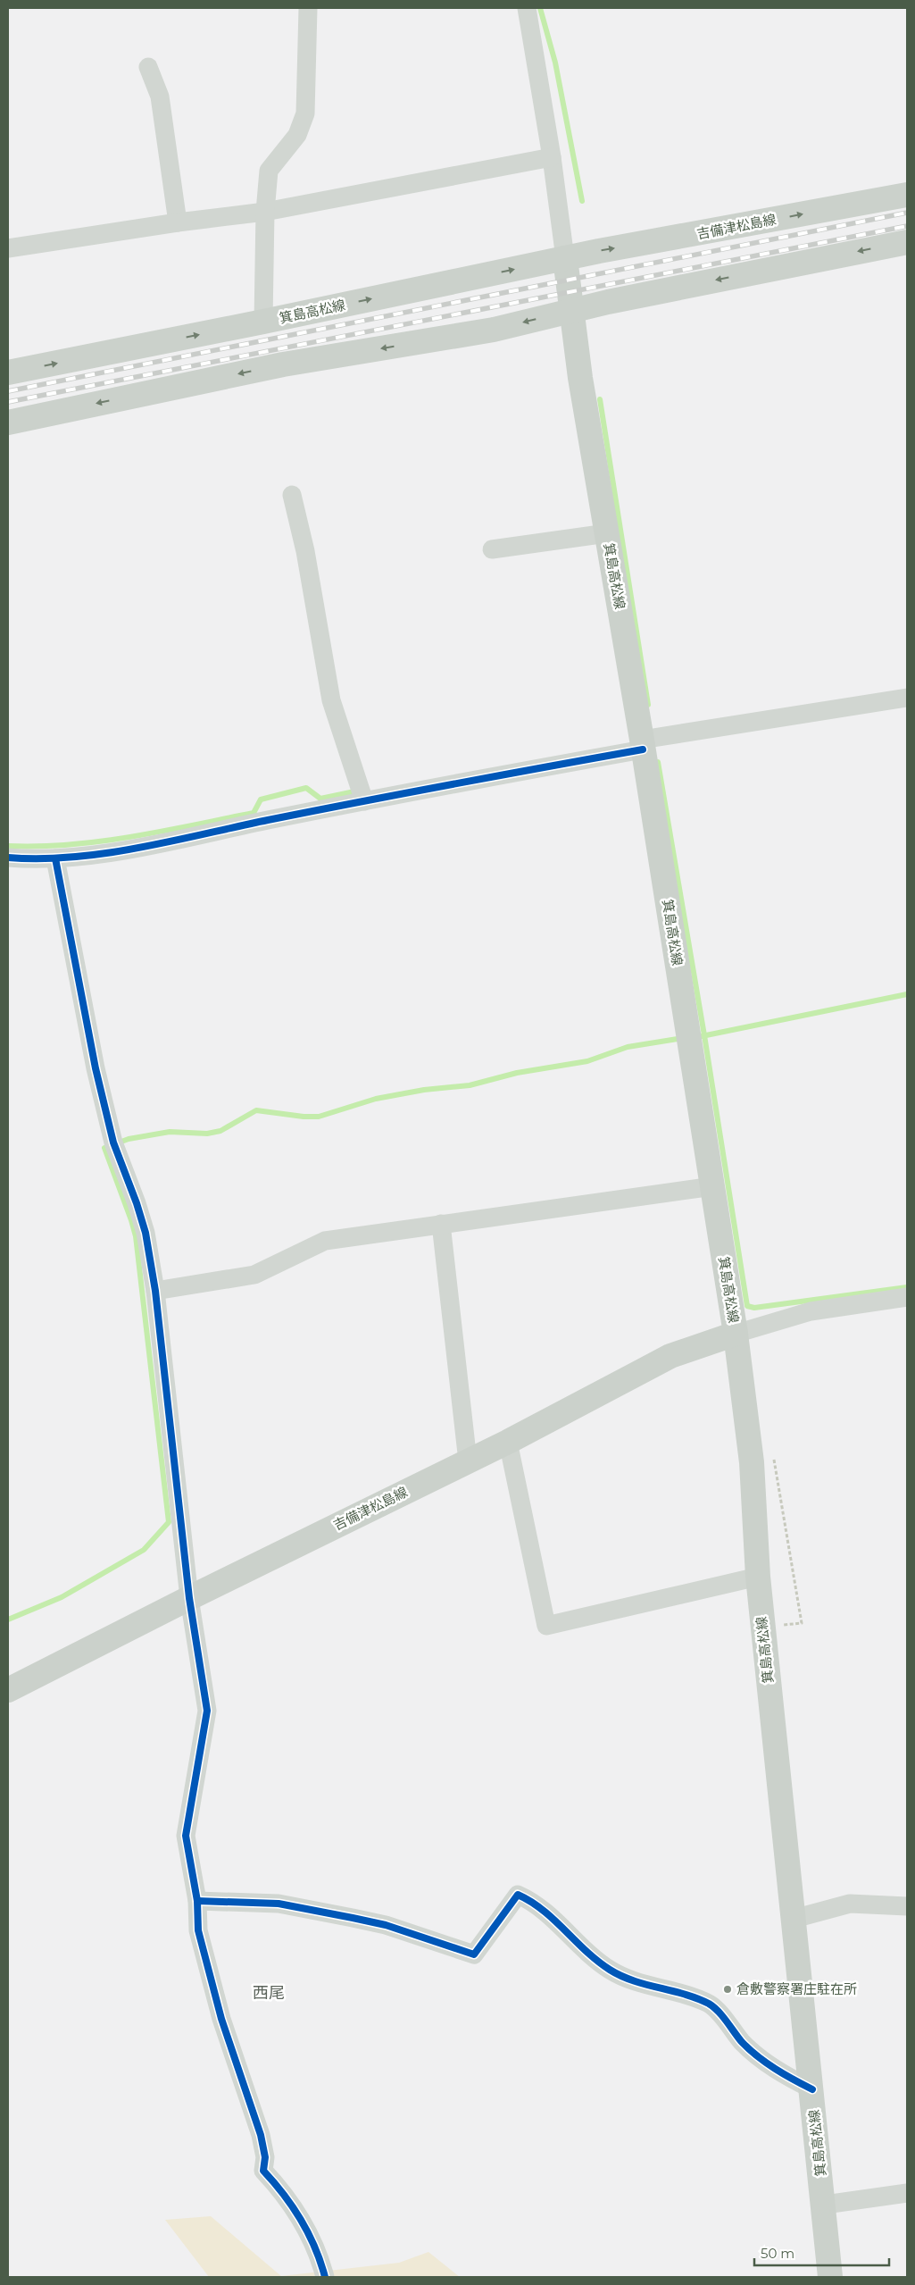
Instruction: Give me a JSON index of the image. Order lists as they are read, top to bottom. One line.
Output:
{"streets":{"main road":["吉備津松島線","箕島高松線"]},"crossings":[["吉備津松島線","箕島高松線"]],"districts":["西尾"],"places":["倉敷警察署庄駐在所"],"scale_bar":"50 m"}
